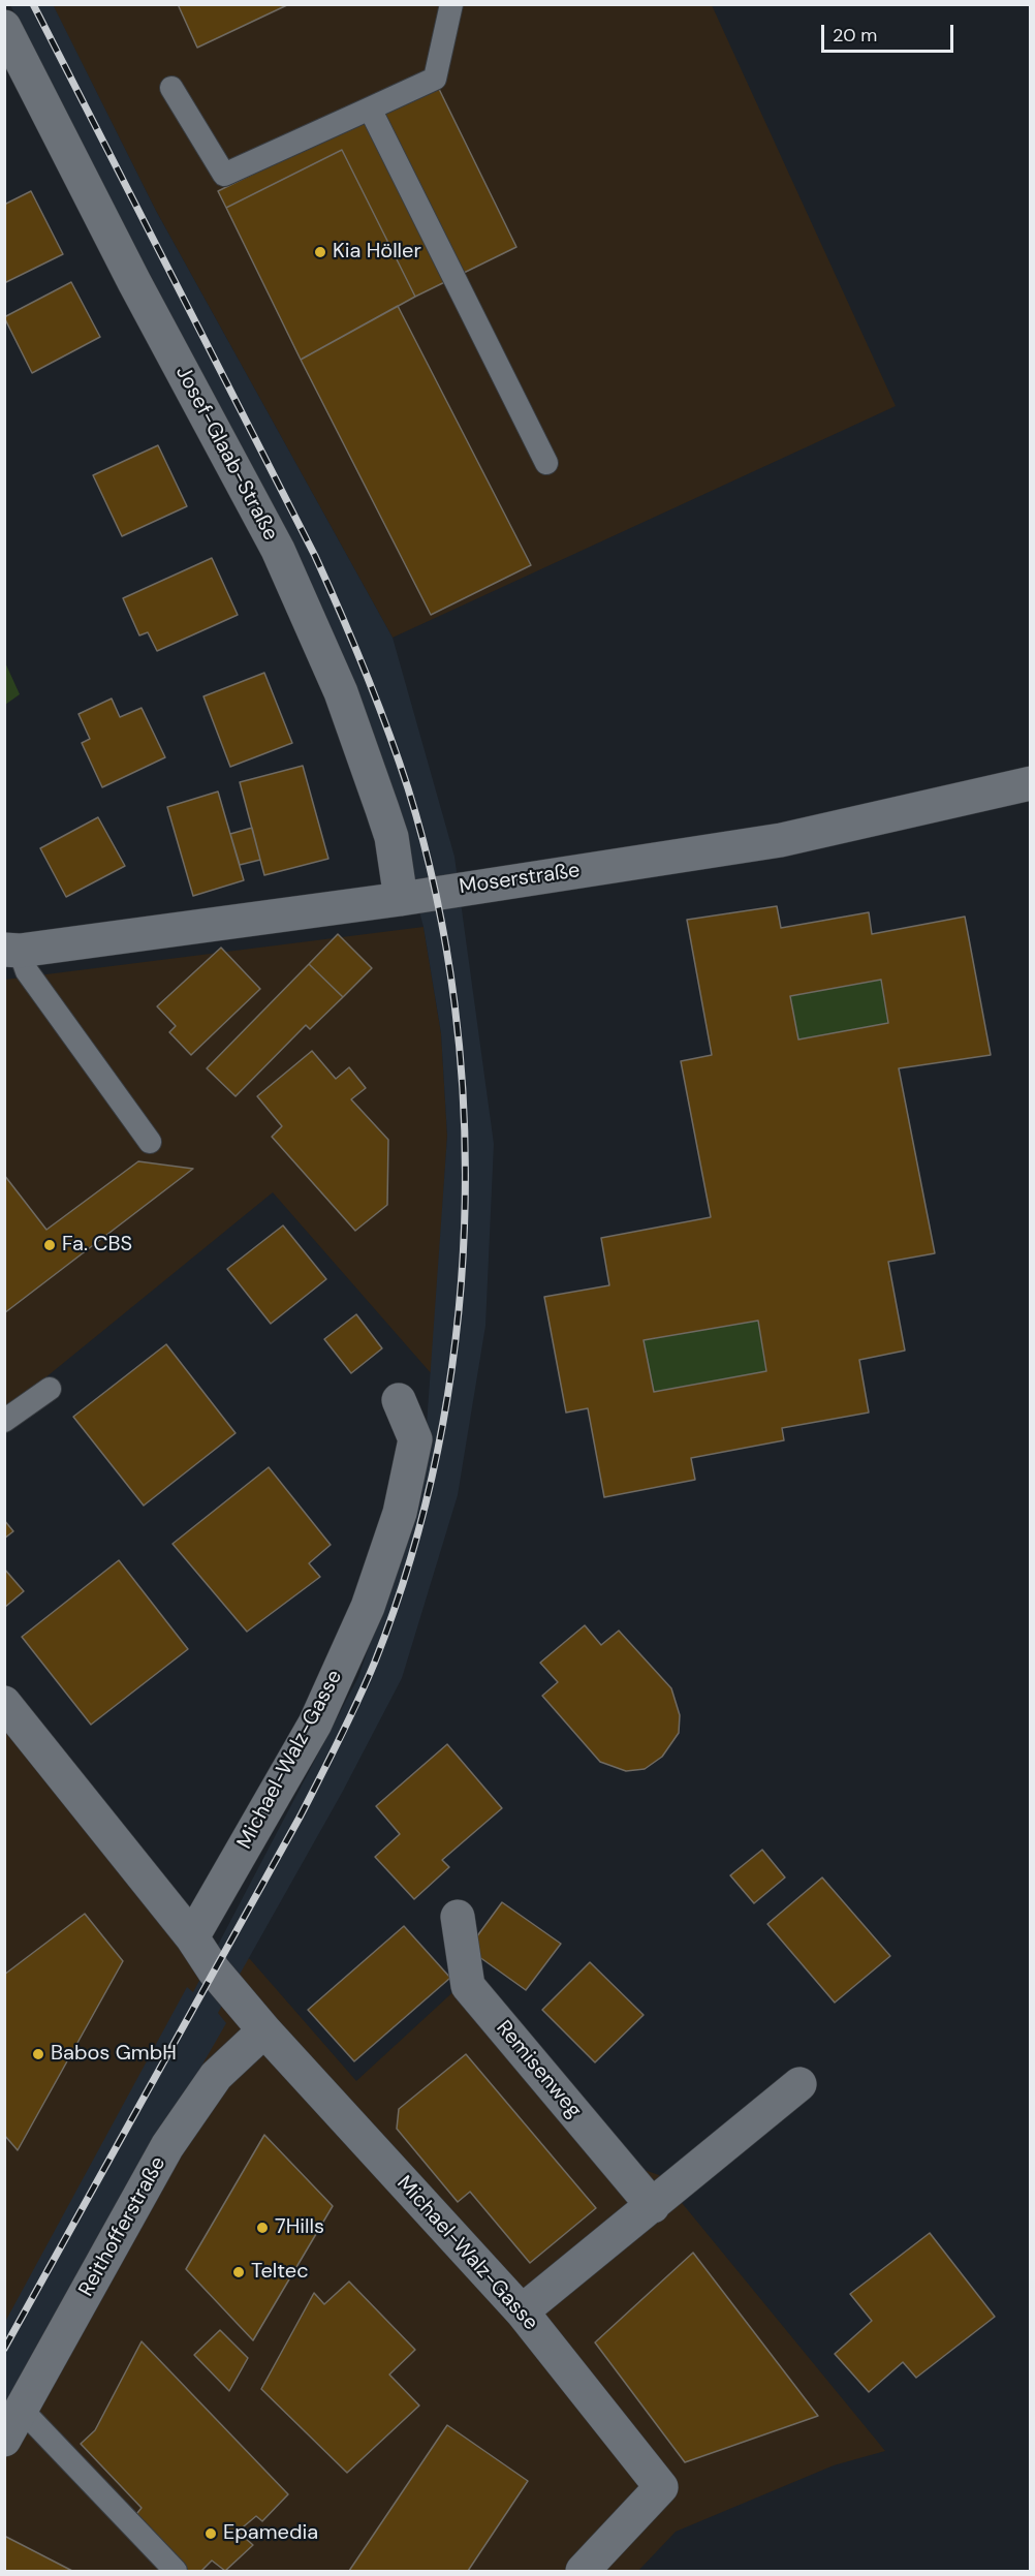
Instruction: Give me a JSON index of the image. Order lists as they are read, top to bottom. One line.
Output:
{"streets":{"street":["Josef-Glaab-Straße","Moserstraße","Michael-Walz-Gasse","Remisenweg","Reithofferstraße"]},"crossings":[["Josef-Glaab-Straße","Moserstraße"],["Michael-Walz-Gasse","Reithofferstraße"]],"places":["Kia Höller","Fa. CBS","Babos GmbH","7Hills","Teltec","Epamedia"],"scale_bar":"20 m"}
